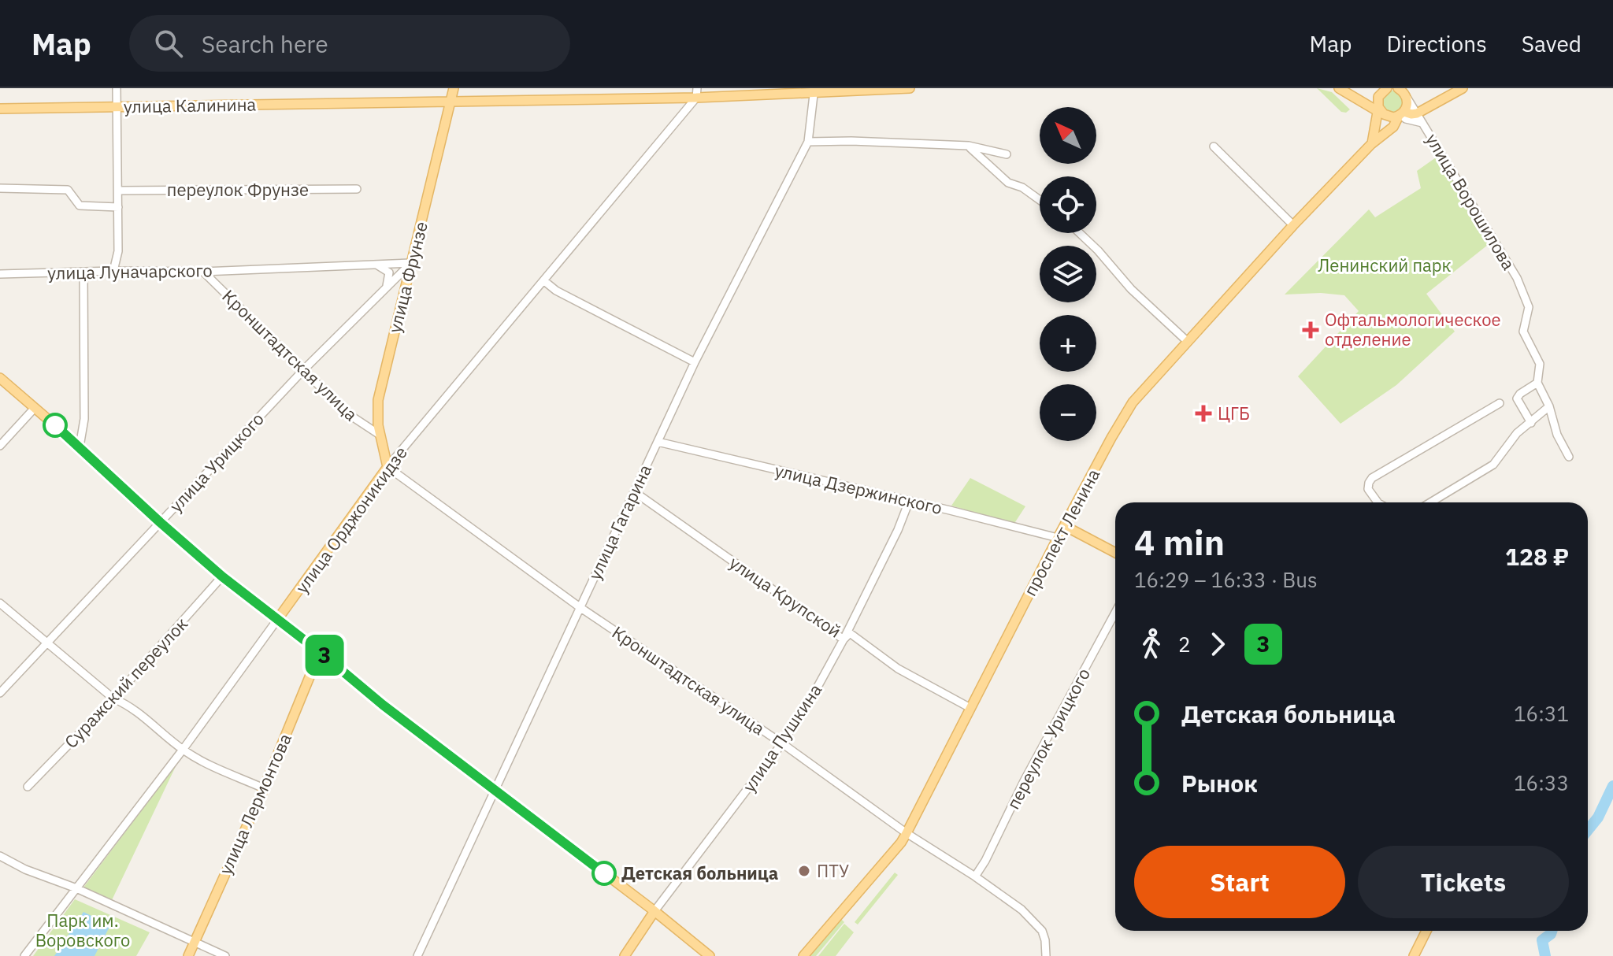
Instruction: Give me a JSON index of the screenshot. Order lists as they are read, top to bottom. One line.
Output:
{"streets":{"main road":["улица Калинина","улица Фрунзе","улица Орджоникидзе","проспект Ленина","улица Пушкина","улица Лермонтова"],"street":["переулок Фрунзе","улица Ворошилова","улица Луначарского","Кронштадтская улица","улица Урицкого","улица Дзержинского","улица Гагарина","улица Крупской","Суражский переулок","переулок Урицкого"]},"crossings":[["улица Калинина","улица Фрунзе"],["улица Калинина","улица Орджоникидзе"],["улица Калинина","улица Гагарина"],["улица Луначарского","улица Фрунзе"],["улица Луначарского","Кронштадтская улица"],["улица Луначарского","улица Урицкого"],["улица Фрунзе","Кронштадтская улица"],["улица Фрунзе","улица Урицкого"],["улица Фрунзе","улица Орджоникидзе"],["Кронштадтская улица","улица Урицкого"],["Кронштадтская улица","улица Орджоникидзе"],["Кронштадтская улица","улица Гагарина"],["Кронштадтская улица","проспект Ленина"],["Кронштадтская улица","улица Пушкина"],["Кронштадтская улица","переулок Урицкого"],["улица Дзержинского","улица Гагарина"],["улица Дзержинского","проспект Ленина"],["улица Дзержинского","улица Пушкина"],["улица Гагарина","улица Крупской"],["проспект Ленина","улица Крупской"],["улица Крупской","улица Пушкина"]],"parks":["Ленинский парк","Парк им. Воровского"],"places":{"health":["Офтальмологическое отделение","ЦГБ"],"other":["ПТУ","Детская больница"]},"lines":["bus line 3"],"north":"top left","page":{"header":"Map","search":"Search here","nav":["Map","Directions","Saved"],"on_map":"3","map_buttons":["+","−"],"heading":["4 min","16:29 – 16:33 · Bus","128 ₽"],"legs":["2","3"],"list":[{"name":"Детская больница","value":"16:31"},{"name":"Рынок","value":"16:33"}],"buttons":["Start","Tickets"]}}
